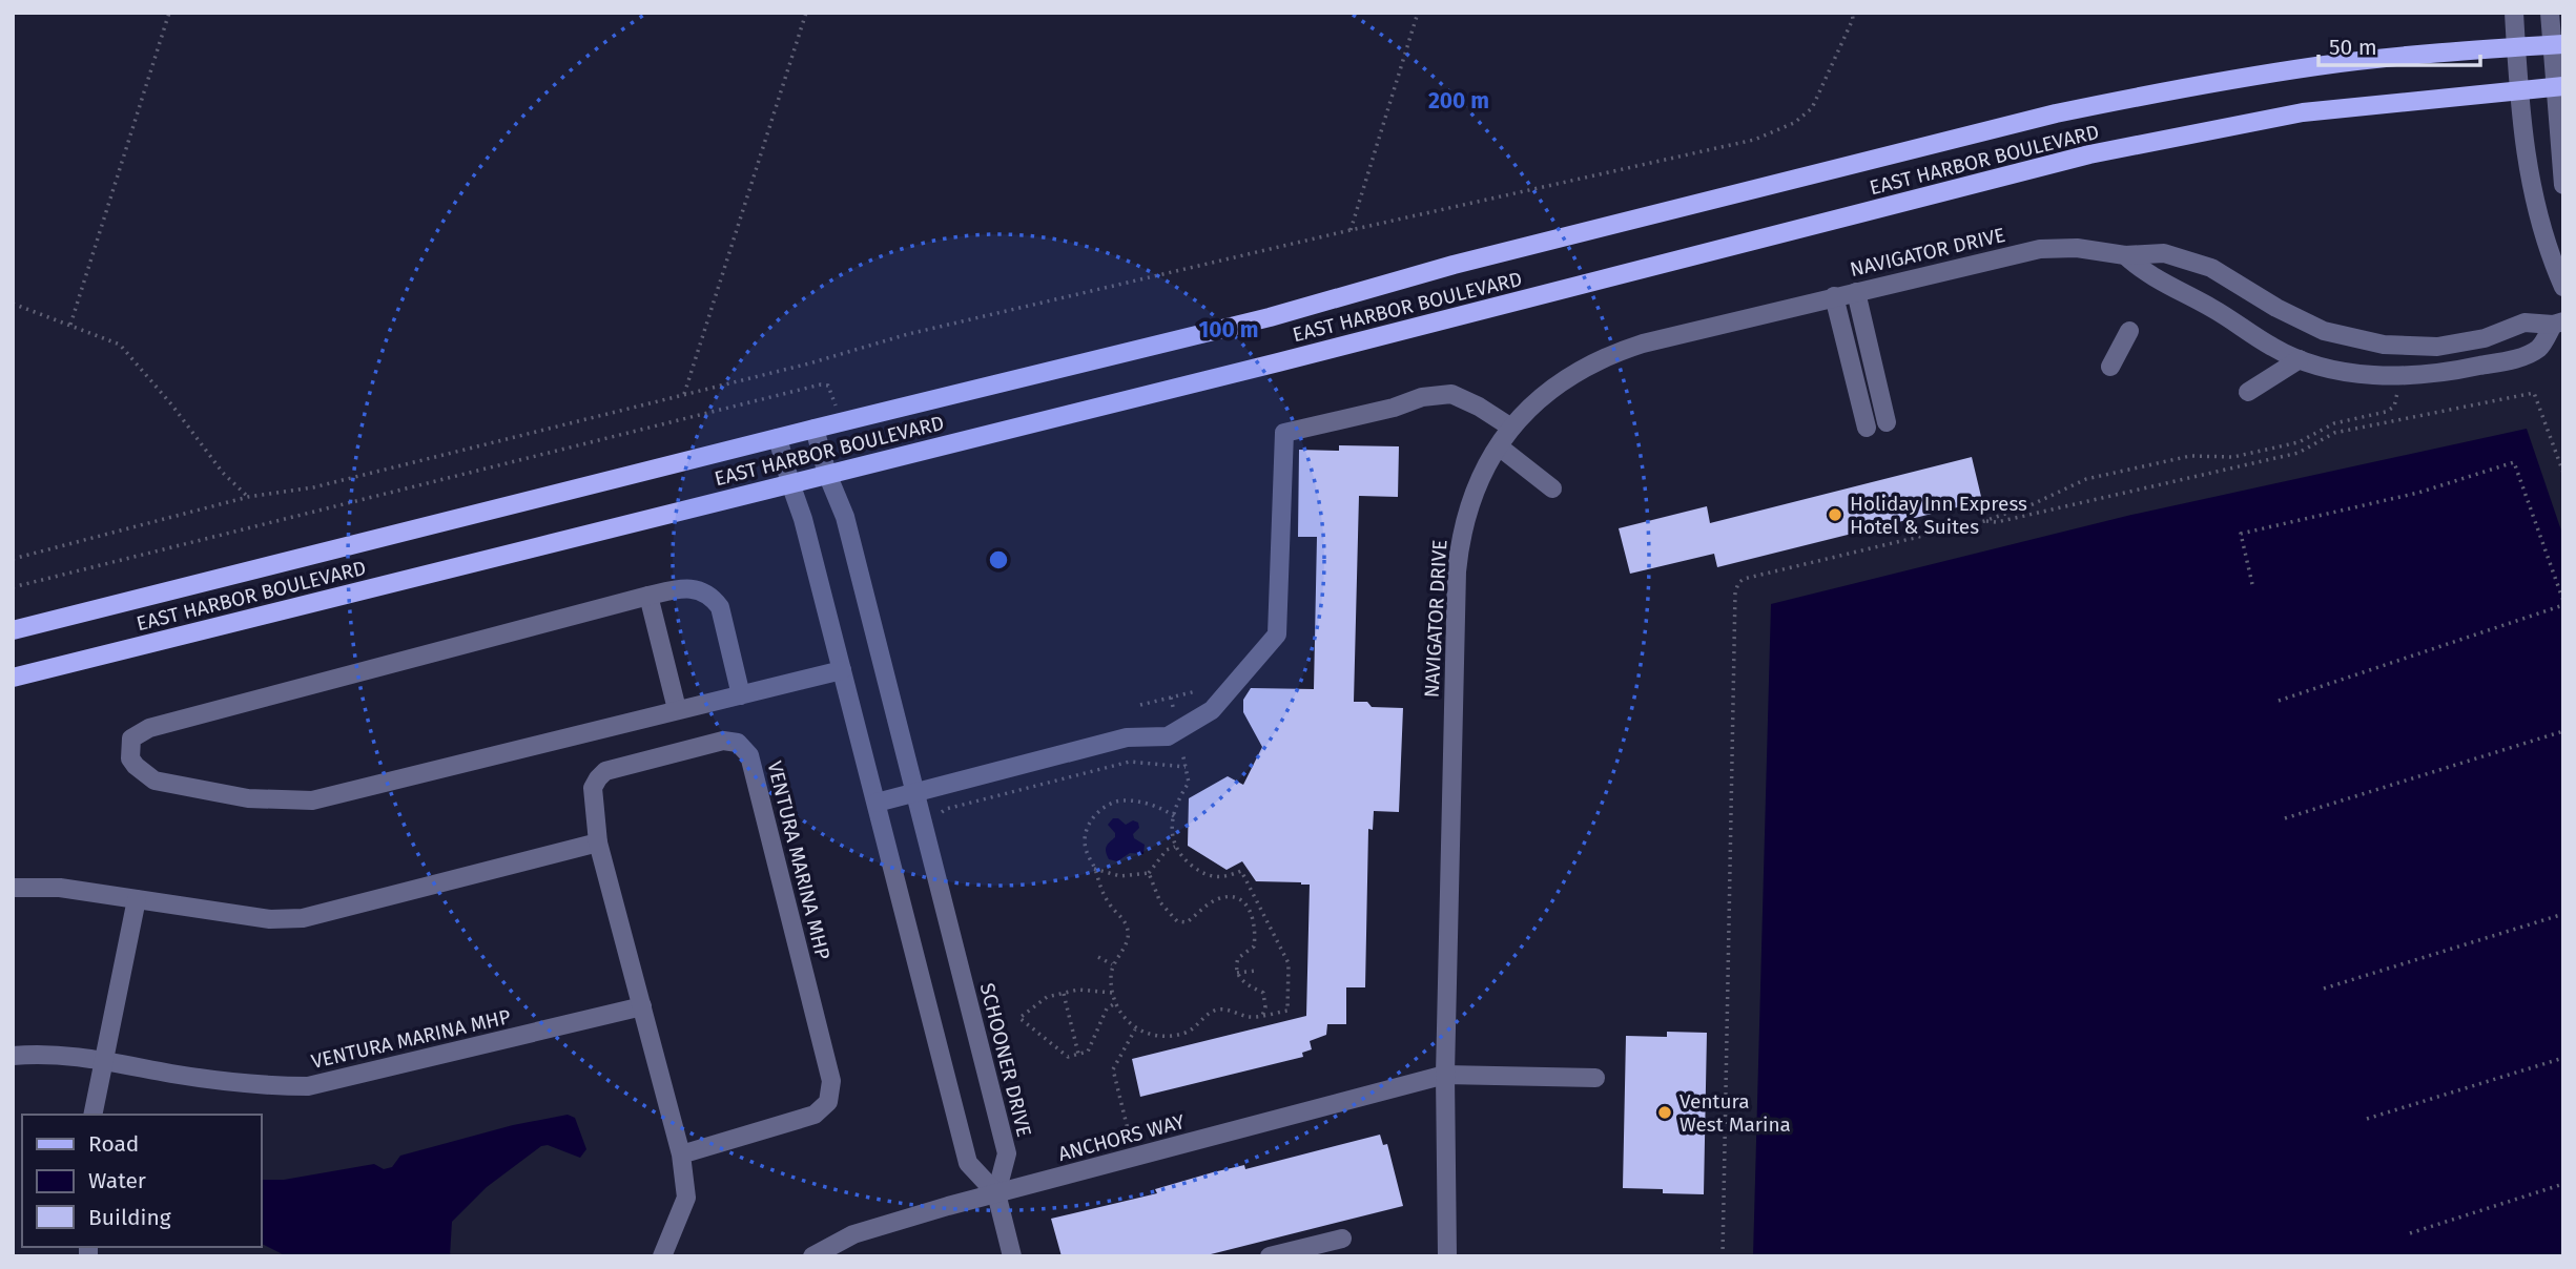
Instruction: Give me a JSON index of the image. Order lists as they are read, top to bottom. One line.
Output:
{"streets":{"main road":["EAST HARBOR BOULEVARD"],"street":["NAVIGATOR DRIVE","VENTURA MARINA MHP","SCHOONER DRIVE","ANCHORS WAY"]},"crossings":[["EAST HARBOR BOULEVARD","SCHOONER DRIVE"],["NAVIGATOR DRIVE","ANCHORS WAY"],["SCHOONER DRIVE","ANCHORS WAY"]],"places":["Holiday Inn Express Hotel & Suites","Ventura West Marina"],"legend":["Road","Water","Building"],"scale_bar":"50 m","rings":["200 m","100 m"]}
